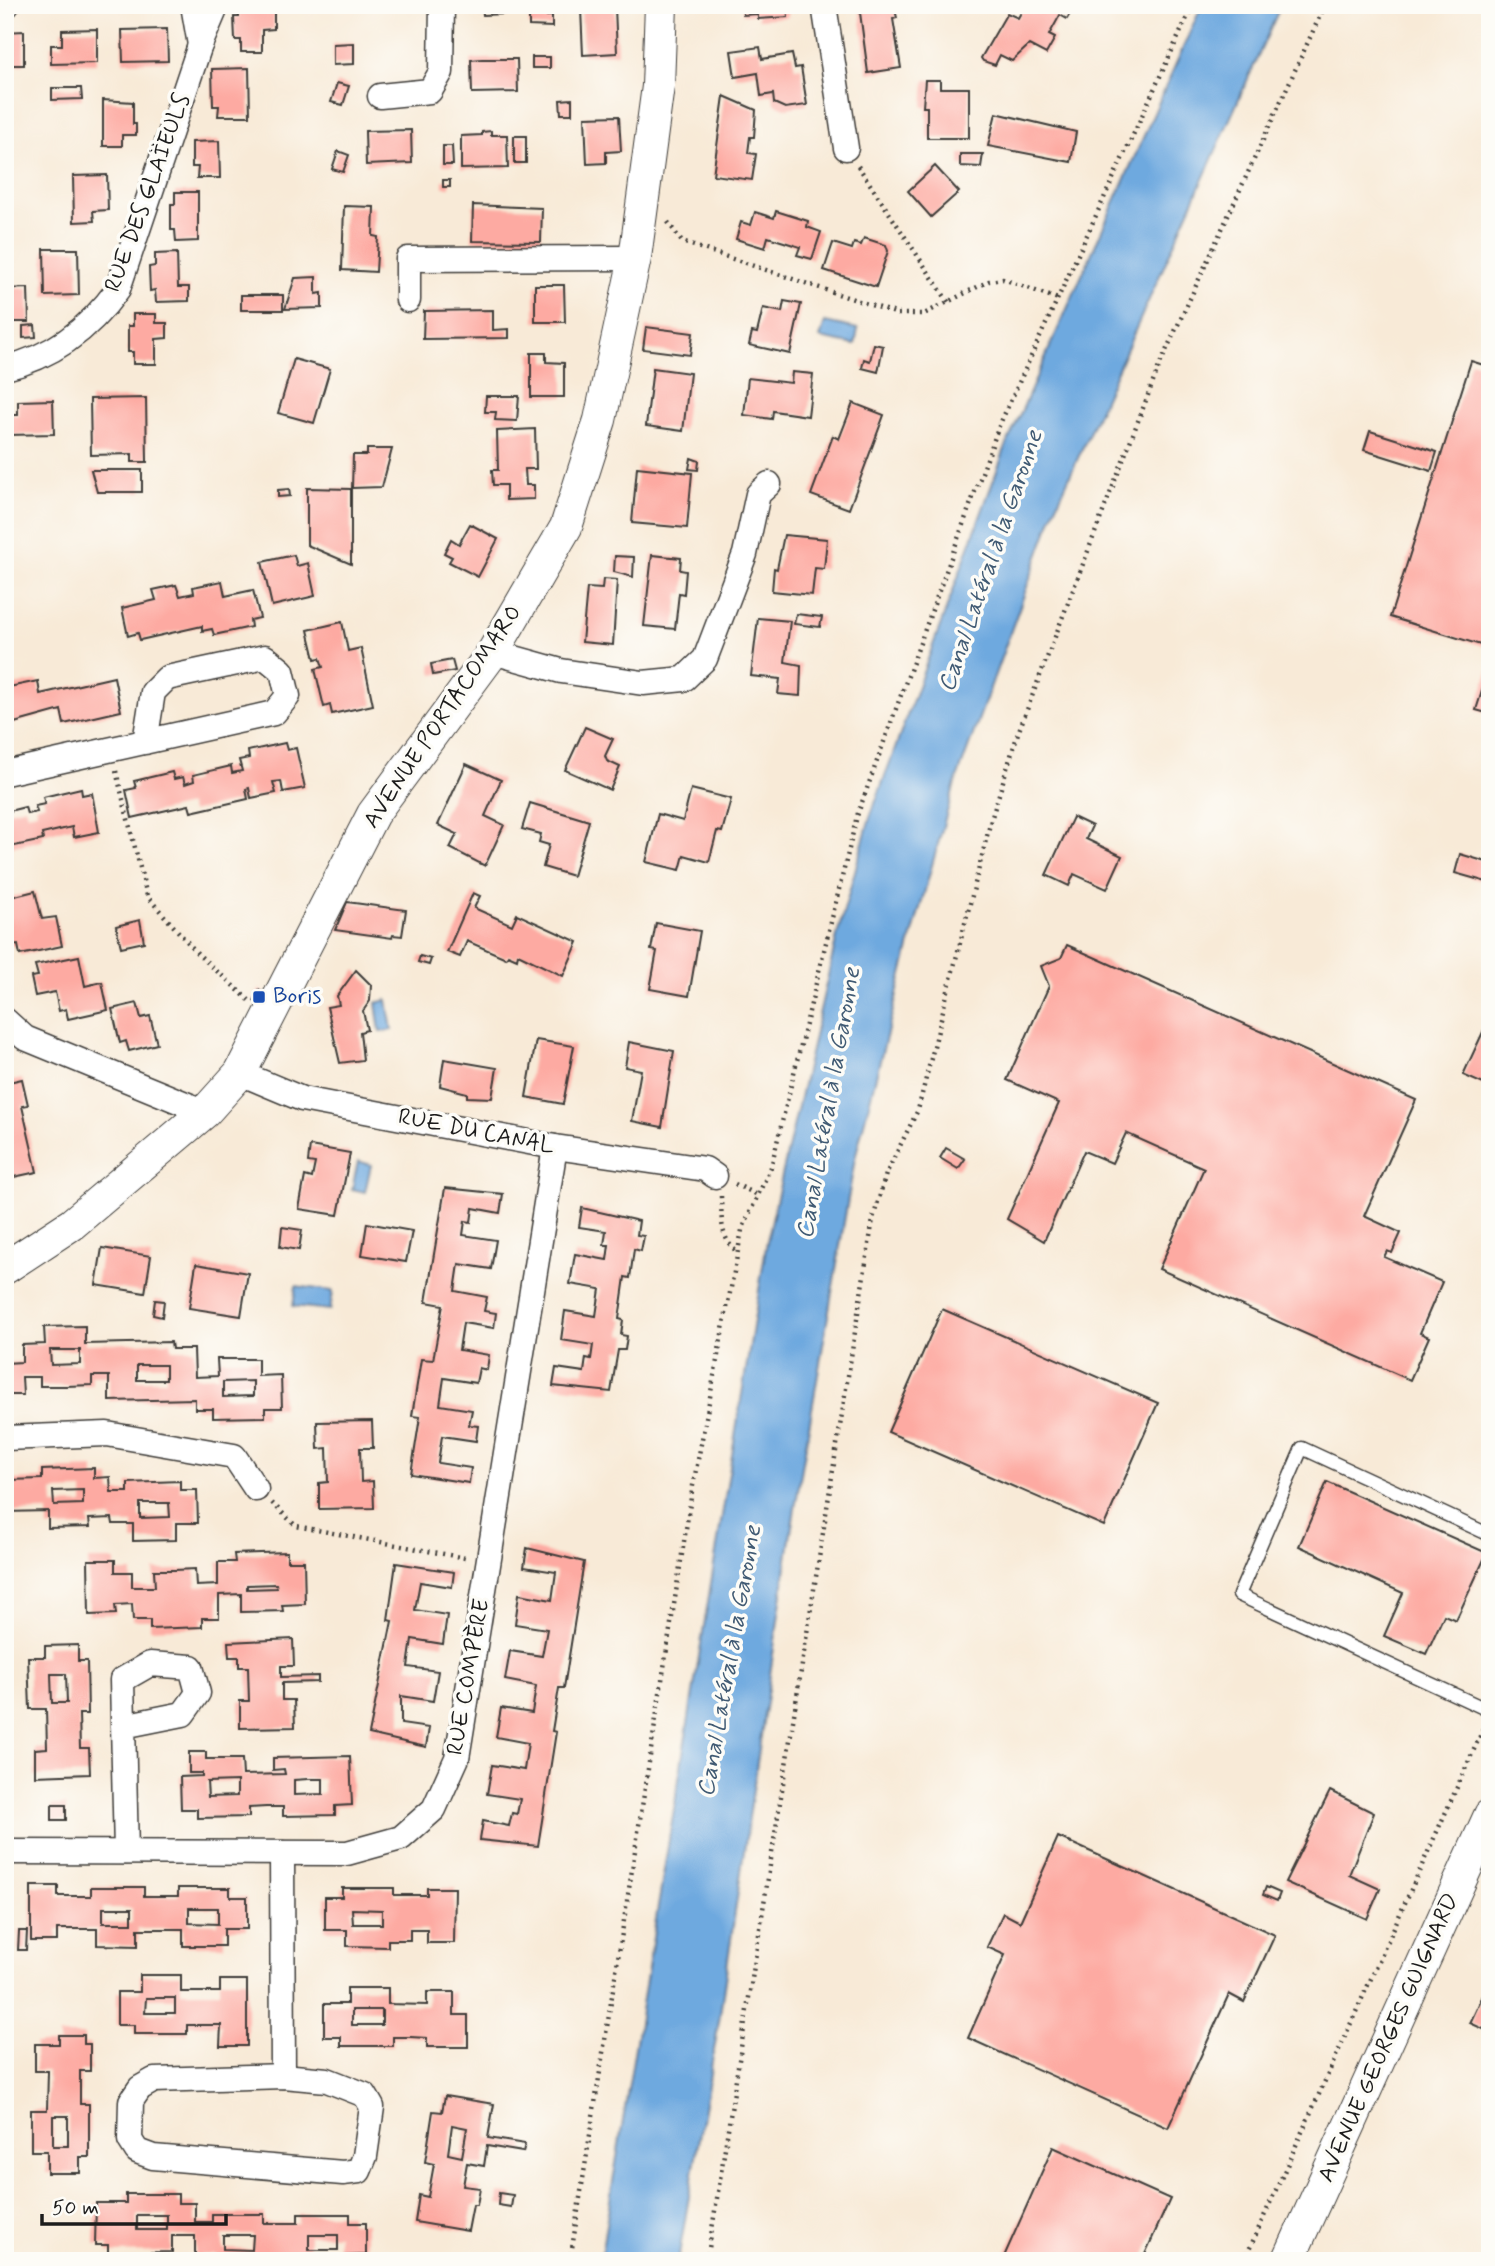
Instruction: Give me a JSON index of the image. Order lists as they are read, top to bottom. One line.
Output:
{"streets":{"street":["RUE DES GLAÏEULS","AVENUE PORTACOMARO","RUE DU CANAL","RUE COMPÈRE","AVENUE GEORGES GUIGNARD"]},"crossings":[["AVENUE PORTACOMARO","RUE DU CANAL"],["RUE DU CANAL","RUE COMPÈRE"]],"water":["Canal Latéral à la Garonne"],"places":{"transit":["Boris"]},"scale_bar":"50 m"}
